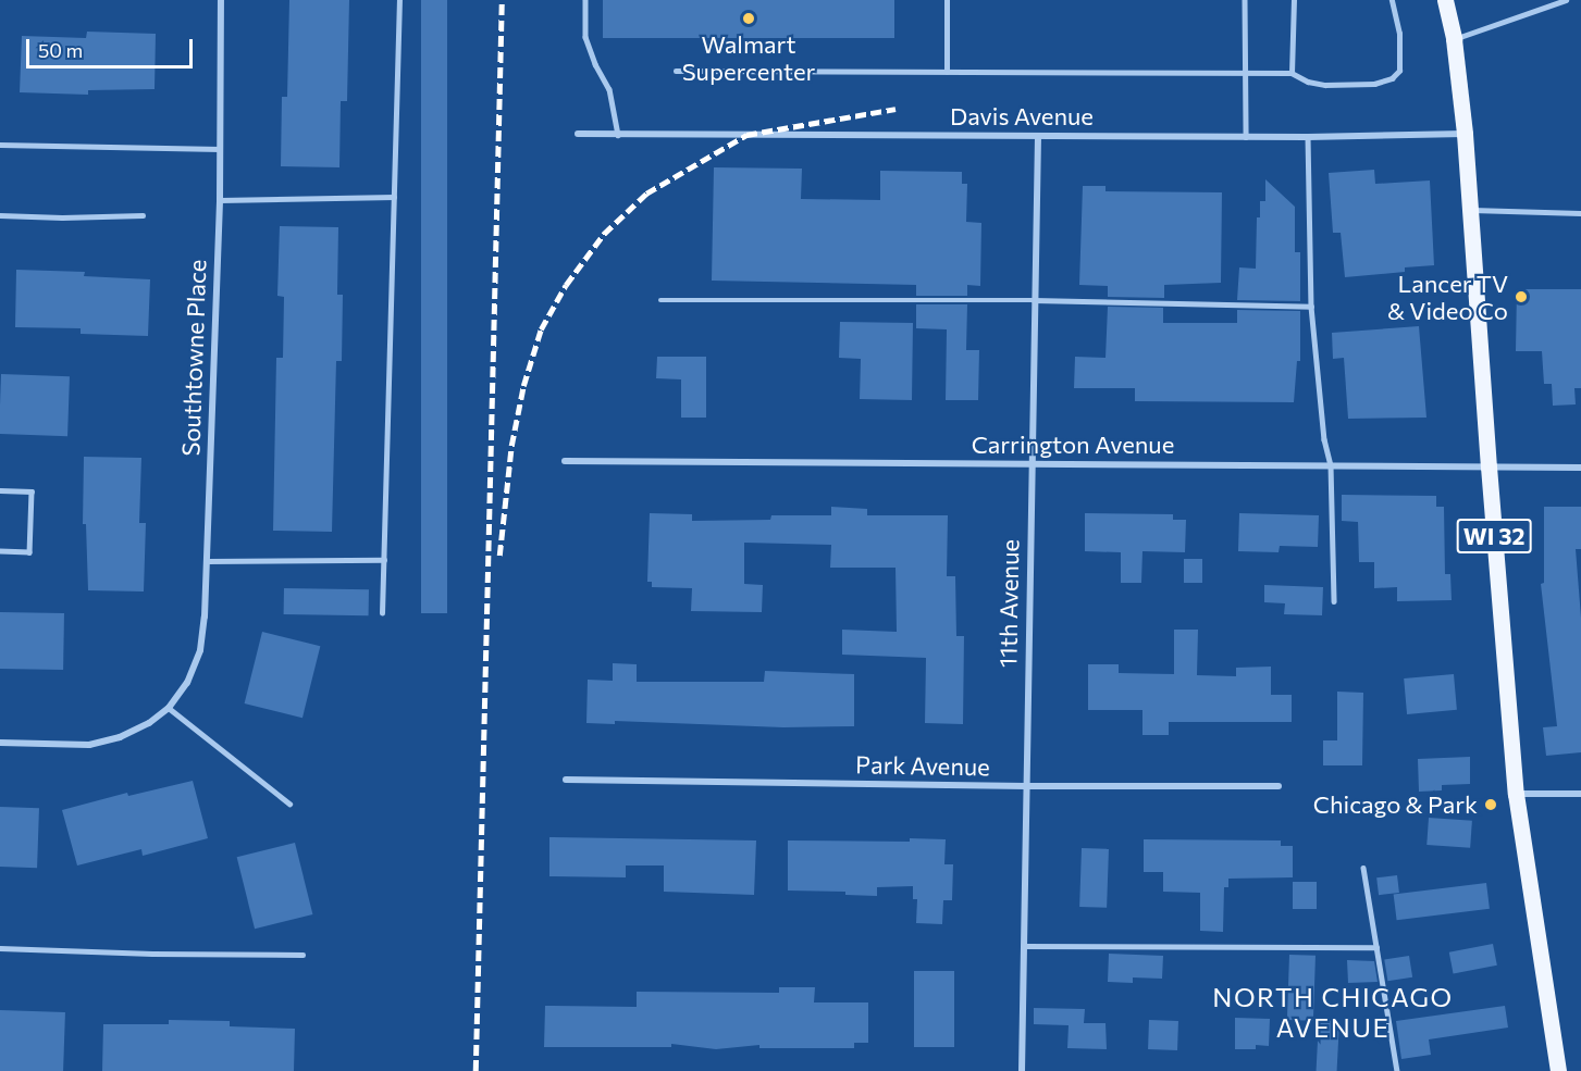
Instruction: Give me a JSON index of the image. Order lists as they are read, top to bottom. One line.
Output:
{"streets":{"main road":["WI 32"],"street":["Davis Avenue","Southtowne Place","Carrington Avenue","11th Avenue","Park Avenue"]},"crossings":[["Davis Avenue","WI 32"],["Davis Avenue","11th Avenue"],["Carrington Avenue","WI 32"],["Carrington Avenue","11th Avenue"],["11th Avenue","Park Avenue"]],"districts":["NORTH CHICAGO AVENUE"],"places":["Walmart Supercenter","Lancer TV & Video Co","Chicago & Park"],"scale_bar":"50 m"}
